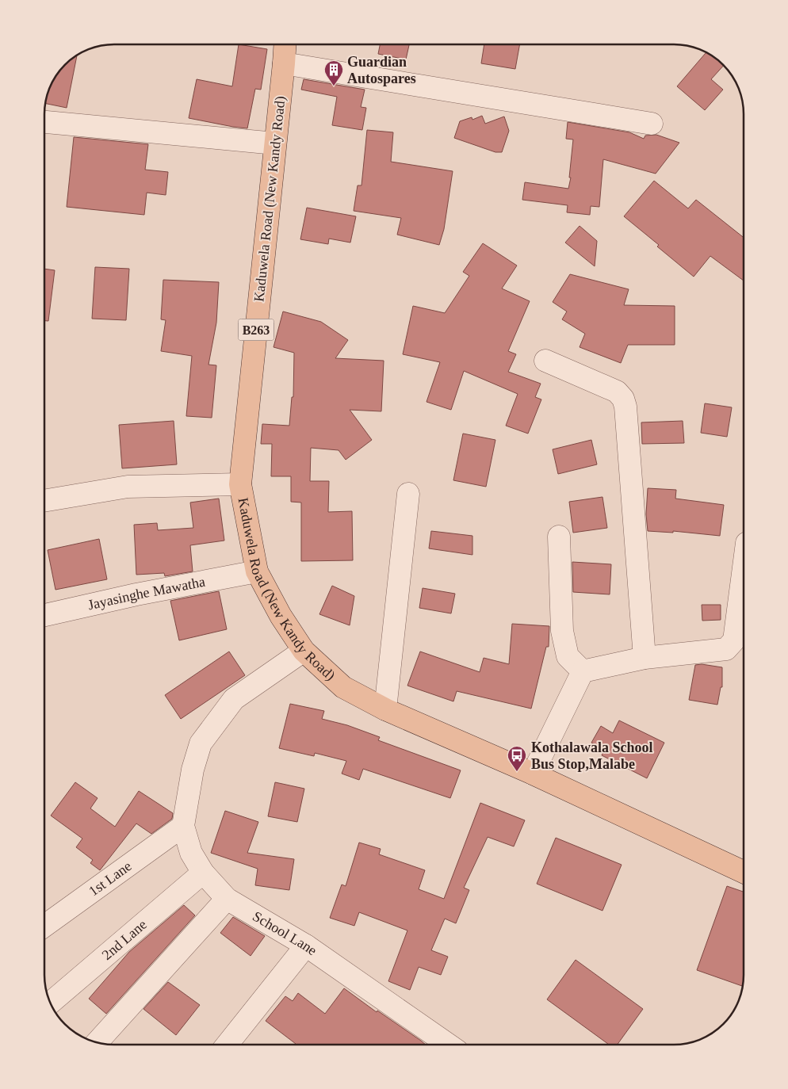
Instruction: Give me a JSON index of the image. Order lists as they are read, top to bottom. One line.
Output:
{"streets":{"main road":["Kaduwela Road (New Kandy Road)","B263"],"street":["Jayasinghe Mawatha","1st Lane","School Lane","2nd Lane"]},"crossings":[["Kaduwela Road (New Kandy Road)","Jayasinghe Mawatha"],["Kaduwela Road (New Kandy Road)","School Lane"],["1st Lane","School Lane"],["School Lane","2nd Lane"]],"places":{"building":["Guardian Autospares"],"bus stop":["Kothalawala School Bus Stop,Malabe"]}}
